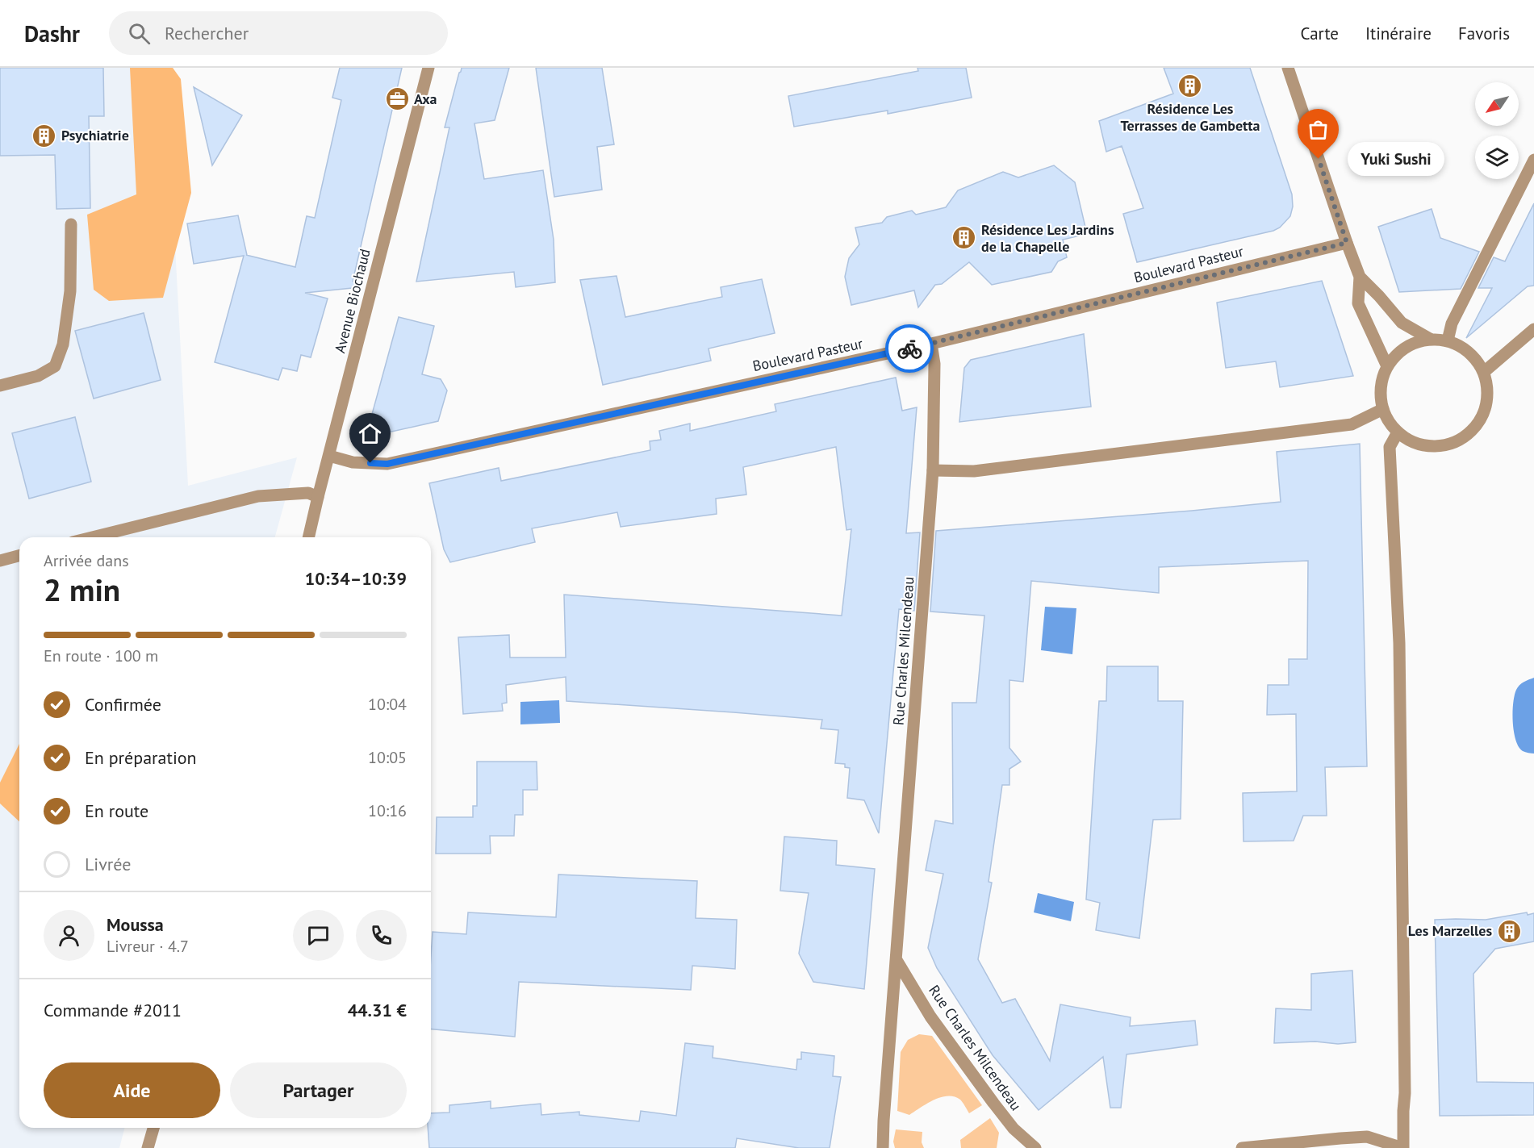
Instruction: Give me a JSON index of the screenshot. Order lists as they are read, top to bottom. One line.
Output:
{"streets":{"street":["Boulevard Pasteur","Avenue Biochaud","Rue Charles Milcendeau"]},"crossings":[["Boulevard Pasteur","Avenue Biochaud"],["Boulevard Pasteur","Rue Charles Milcendeau"]],"places":{"building":["Résidence Les Terrasses de Gambetta","Psychiatrie","Résidence Les Jardins de la Chapelle","Les Marzelles"],"office":["Axa"],"other":["Yuki Sushi"]},"north":"bottom left","page":{"header":"Dashr","search":"Rechercher","nav":["Carte","Itinéraire","Favoris"],"bubble":"Yuki Sushi","heading":["2 min","Arrivée dans","10:34–10:39"],"panel":["Moussa","Livreur · 4.7","Commande #2011","44.31 €"],"bar":"En route · 100 m","list":[["Confirmée","10:04"],["En préparation","10:05"],["En route","10:16"],"Livrée"],"buttons":["Aide","Partager"]}}
